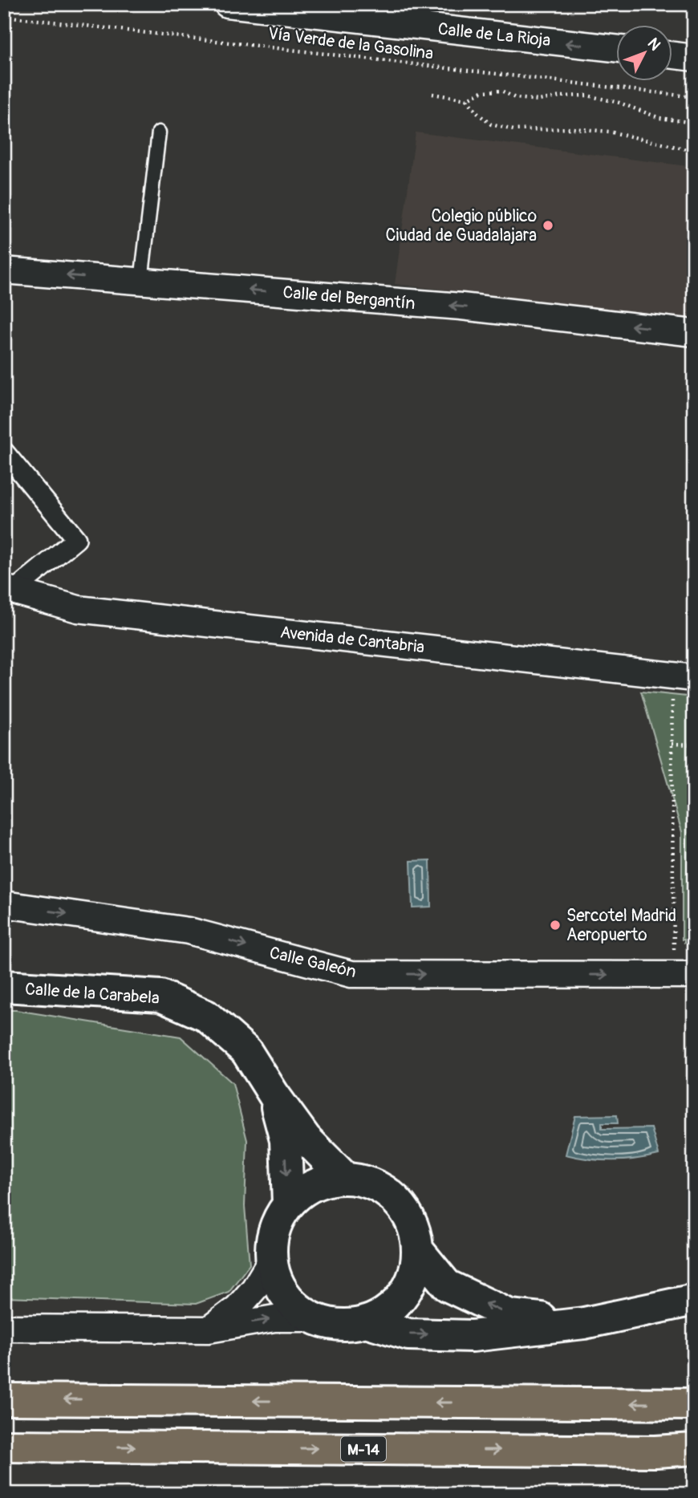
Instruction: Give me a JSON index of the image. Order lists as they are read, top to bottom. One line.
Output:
{"streets":{"highway":["M-14"],"street":["Calle de La Rioja","Calle del Bergantín","Avenida de Cantabria","Calle Galeón","Calle de la Carabela"],"path":["Vía Verde de la Gasolina"]},"one_way":["Calle de La Rioja","Calle del Bergantín","Calle Galeón"],"places":["Colegio público Ciudad de Guadalajara","Sercotel Madrid Aeropuerto"],"north":"top right"}
